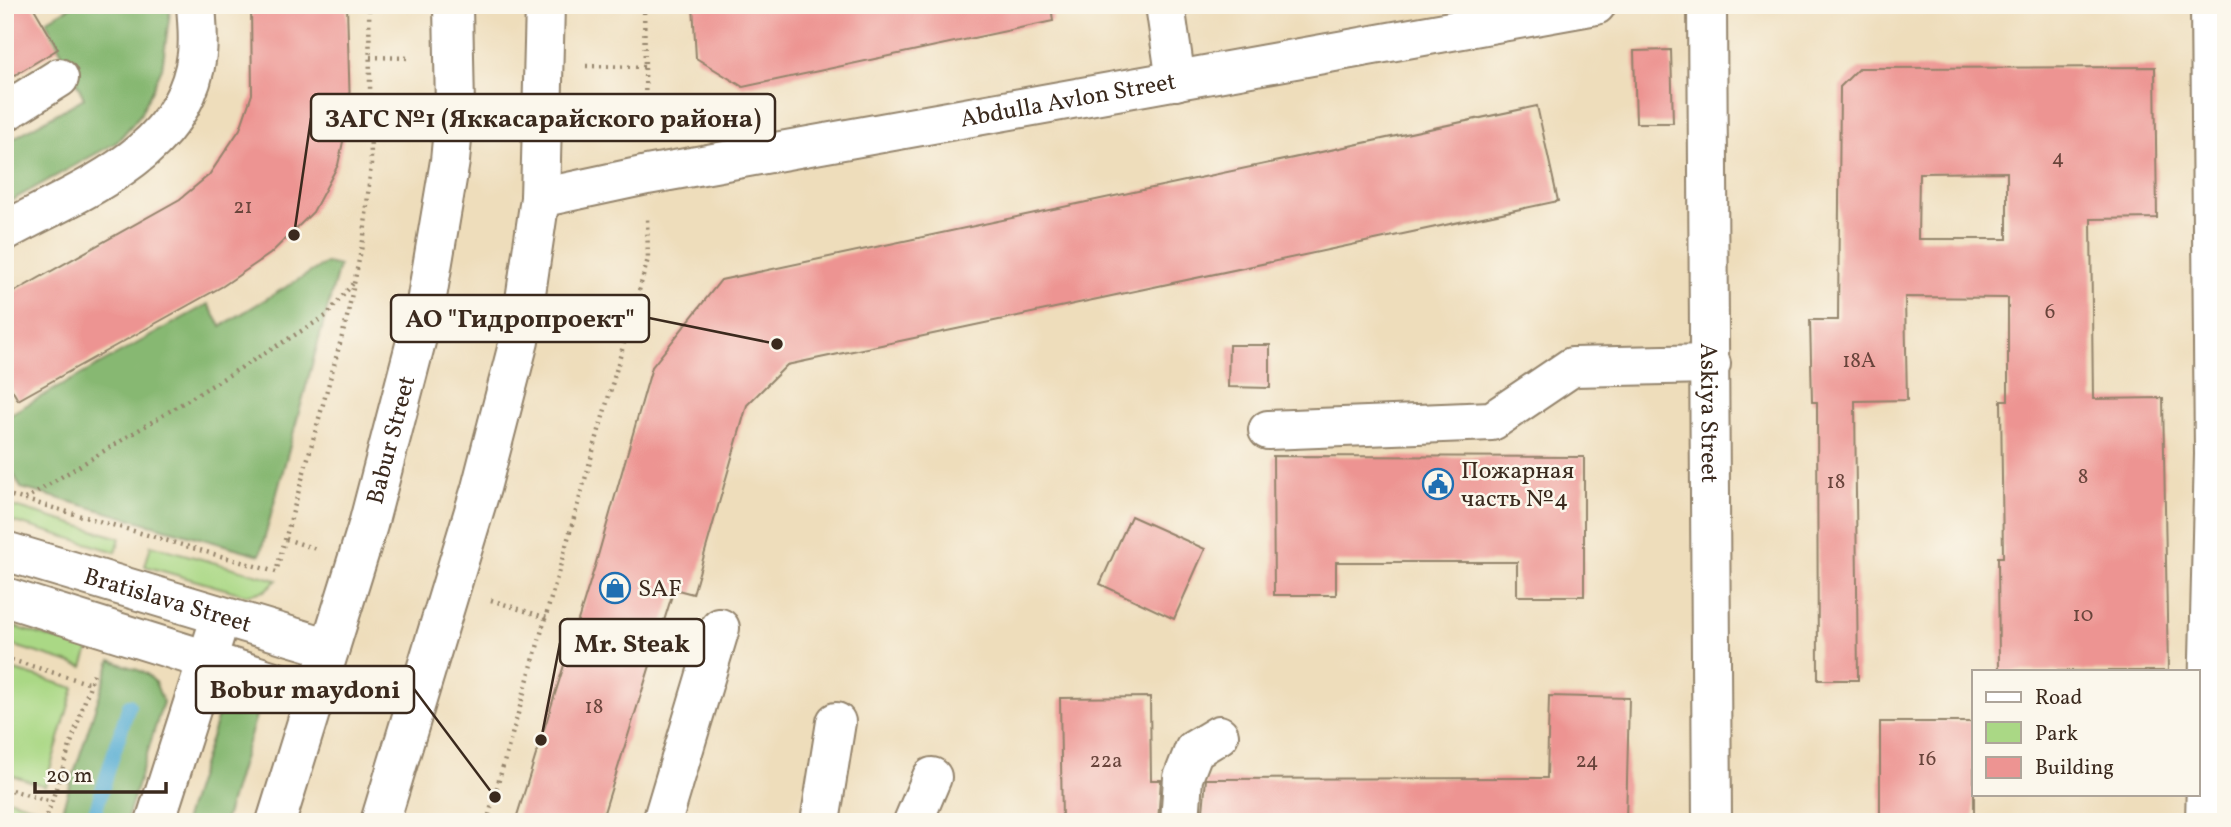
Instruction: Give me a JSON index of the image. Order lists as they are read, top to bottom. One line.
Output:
{"streets":{"street":["Abdulla Avlon Street","Askiya Street","Babur Street","Bratislava Street"]},"crossings":[["Babur Street","Bratislava Street"]],"places":{"other":["ЗАГС №1 (Яккасарайского района)","АО \"Гидропроект\"","Mr. Steak","Bobur maydoni"],"public building":["Пожарная часть №4"],"shop":["SAF"]},"house_numbers":["4","21","6","18A","8","18","10","18","16","22а","24"],"legend":["Road","Park","Building"],"scale_bar":"20 m"}
